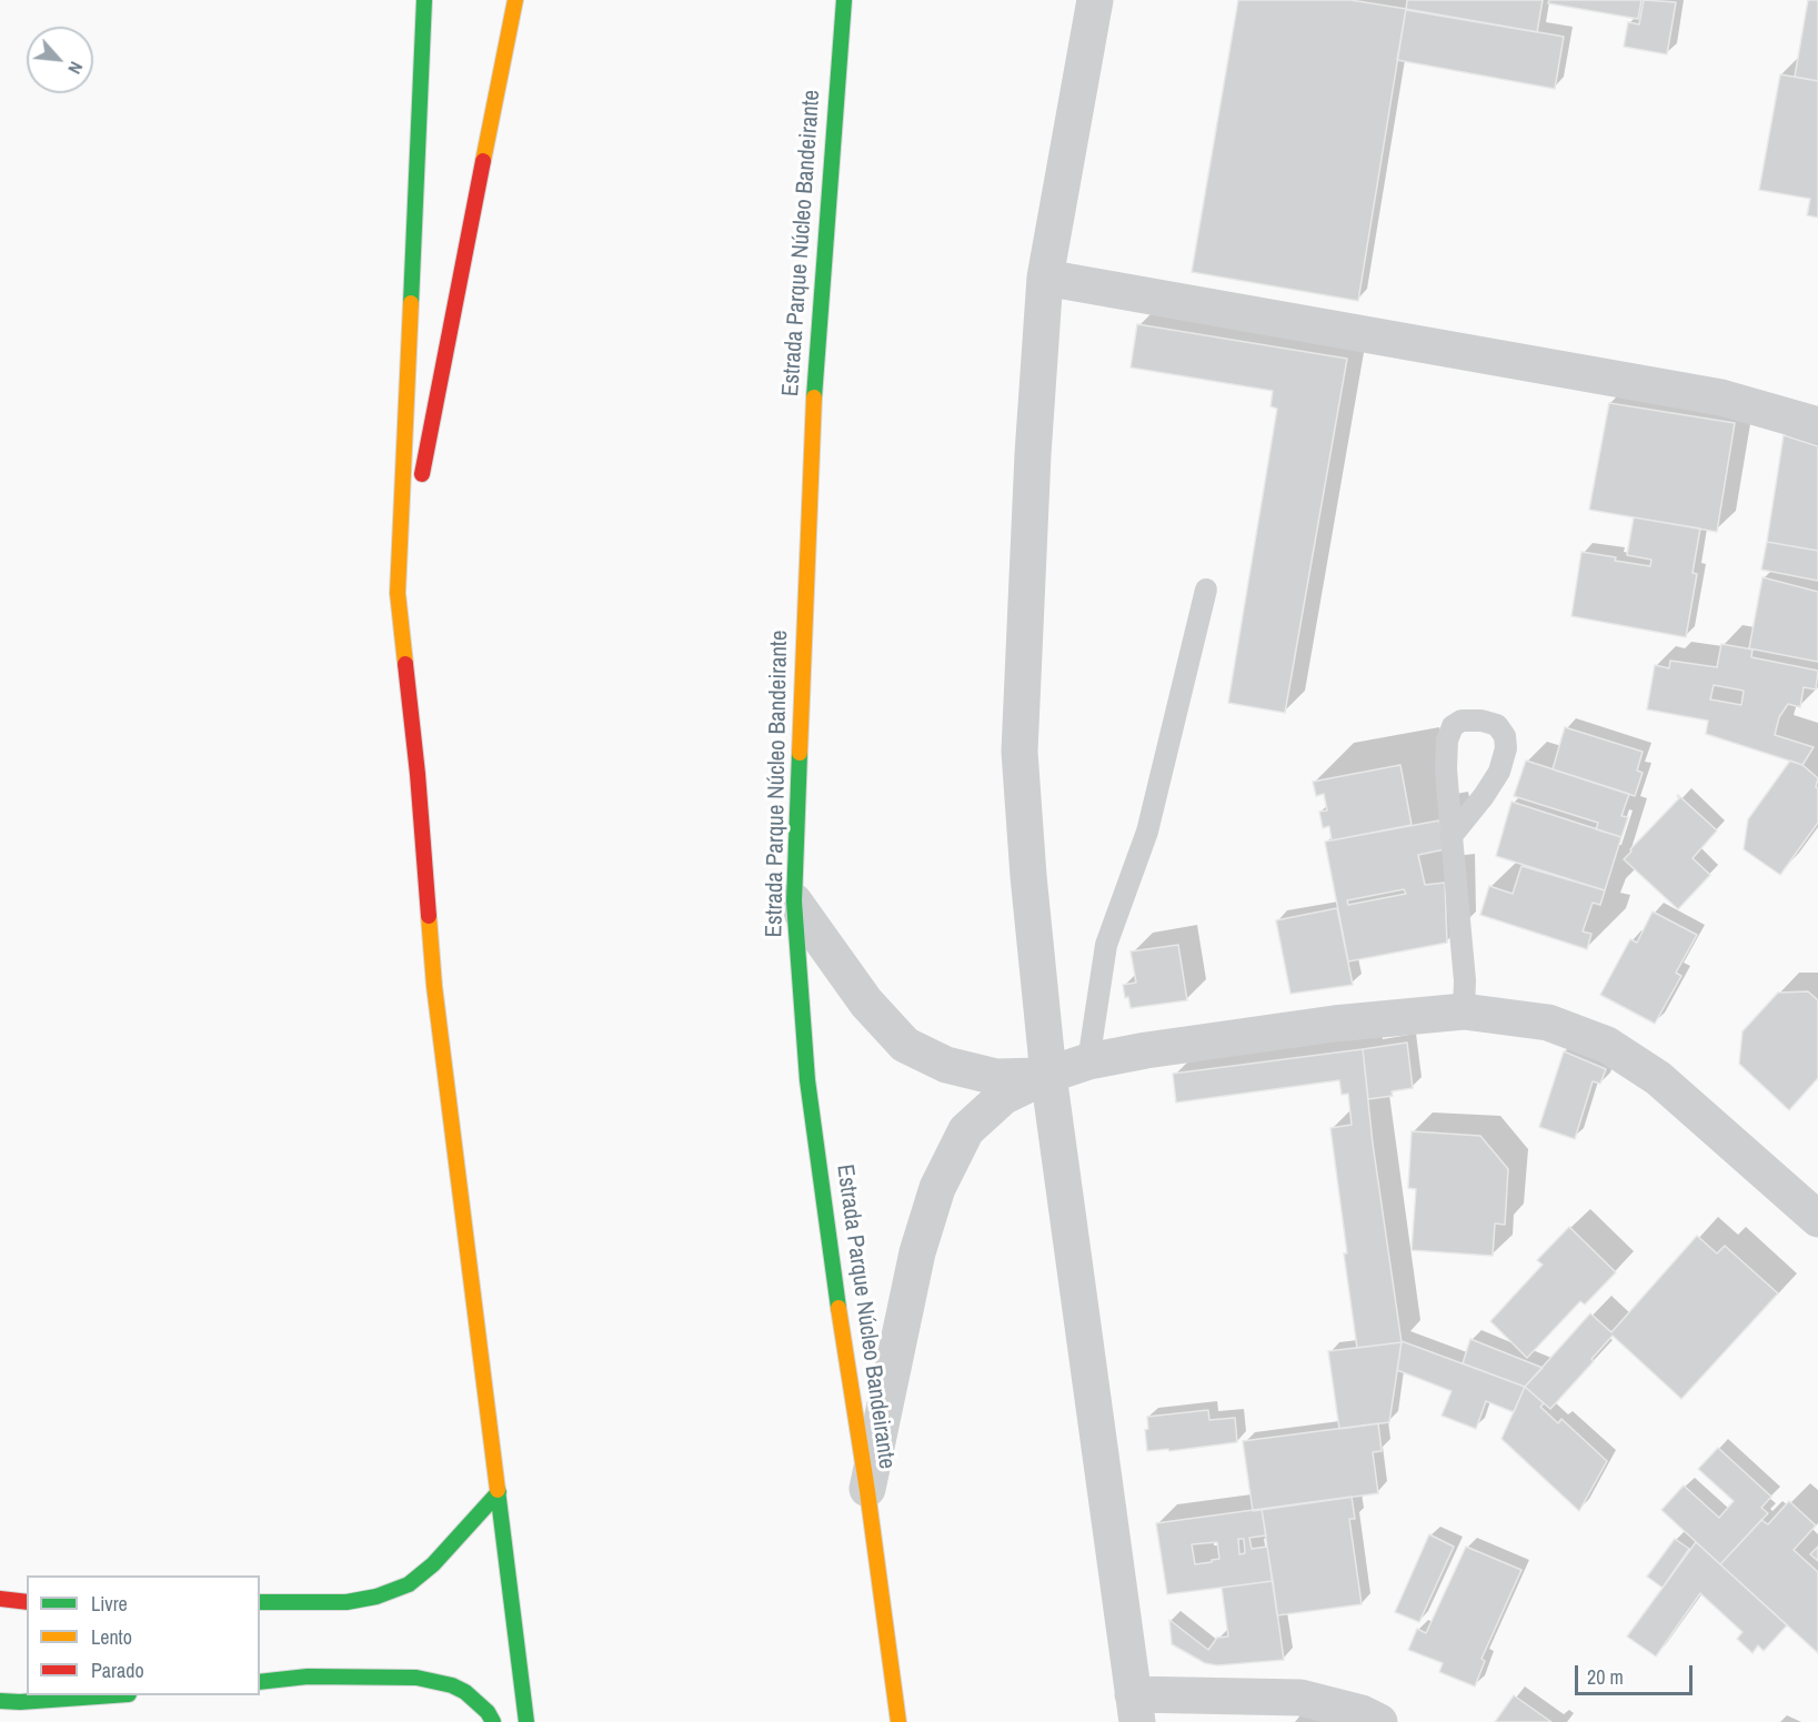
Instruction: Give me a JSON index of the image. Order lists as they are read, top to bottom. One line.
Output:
{"streets":{"main road":["Estrada Parque Núcleo Bandeirante"]},"legend":["Livre","Lento","Parado"],"scale_bar":"20 m","north":"bottom right"}
